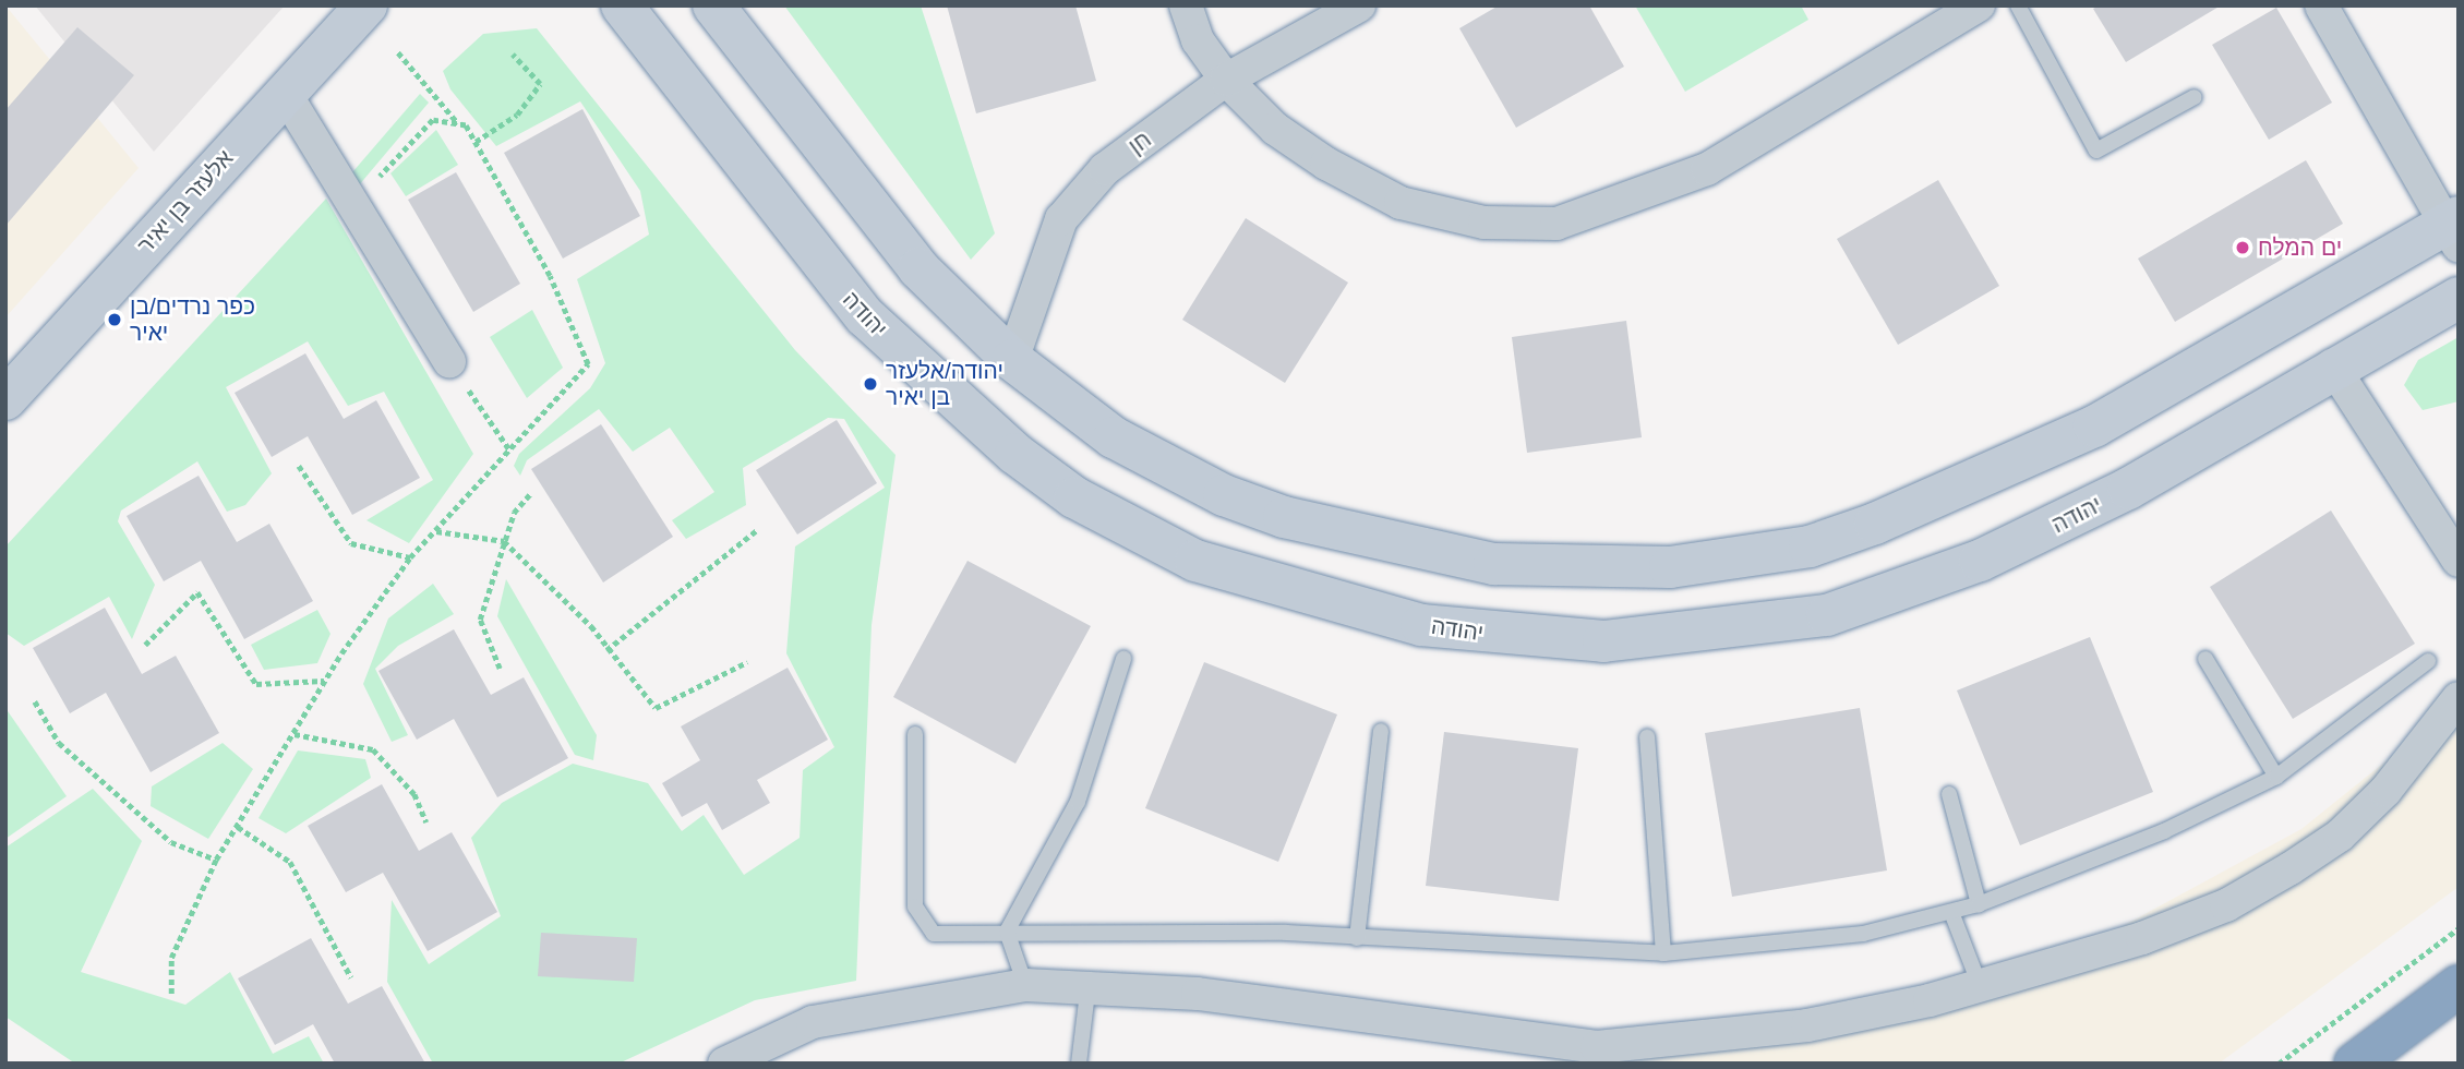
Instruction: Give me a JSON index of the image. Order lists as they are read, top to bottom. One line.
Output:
{"streets":{"street":["חן","אלעזר בן יאיר","יהודה"]},"places":["ים המלח","כפר נרדים/בן יאיר","יהודה/אלעזר בן יאיר"]}
